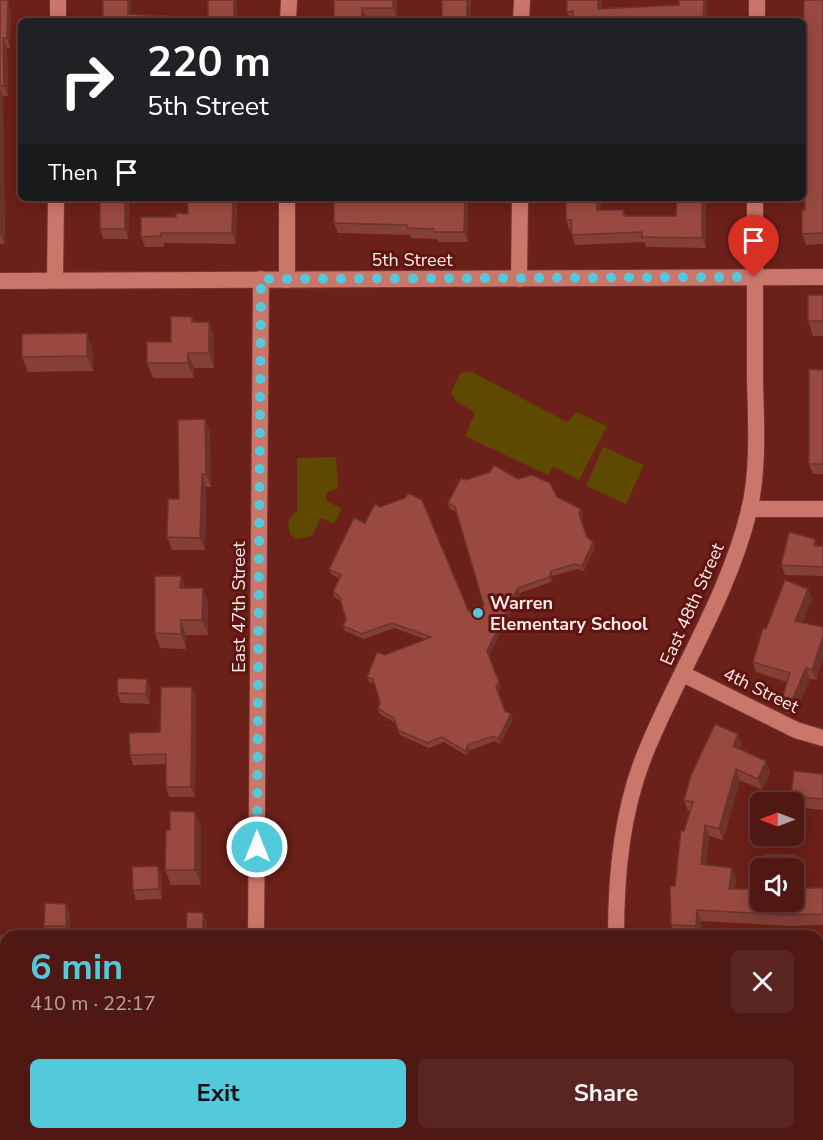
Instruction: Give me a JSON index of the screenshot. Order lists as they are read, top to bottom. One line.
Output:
{"streets":{"street":["5th Street","East 48th Street","East 47th Street","4th Street"]},"crossings":[["5th Street","East 48th Street"],["5th Street","East 47th Street"],["East 48th Street","4th Street"]],"places":["Warren Elementary School"],"north":"left","page":{"turn":["220 m","5th Street"],"then":"Then","heading":["6 min","410 m · 22:17"],"buttons":["Exit","Share"]}}
